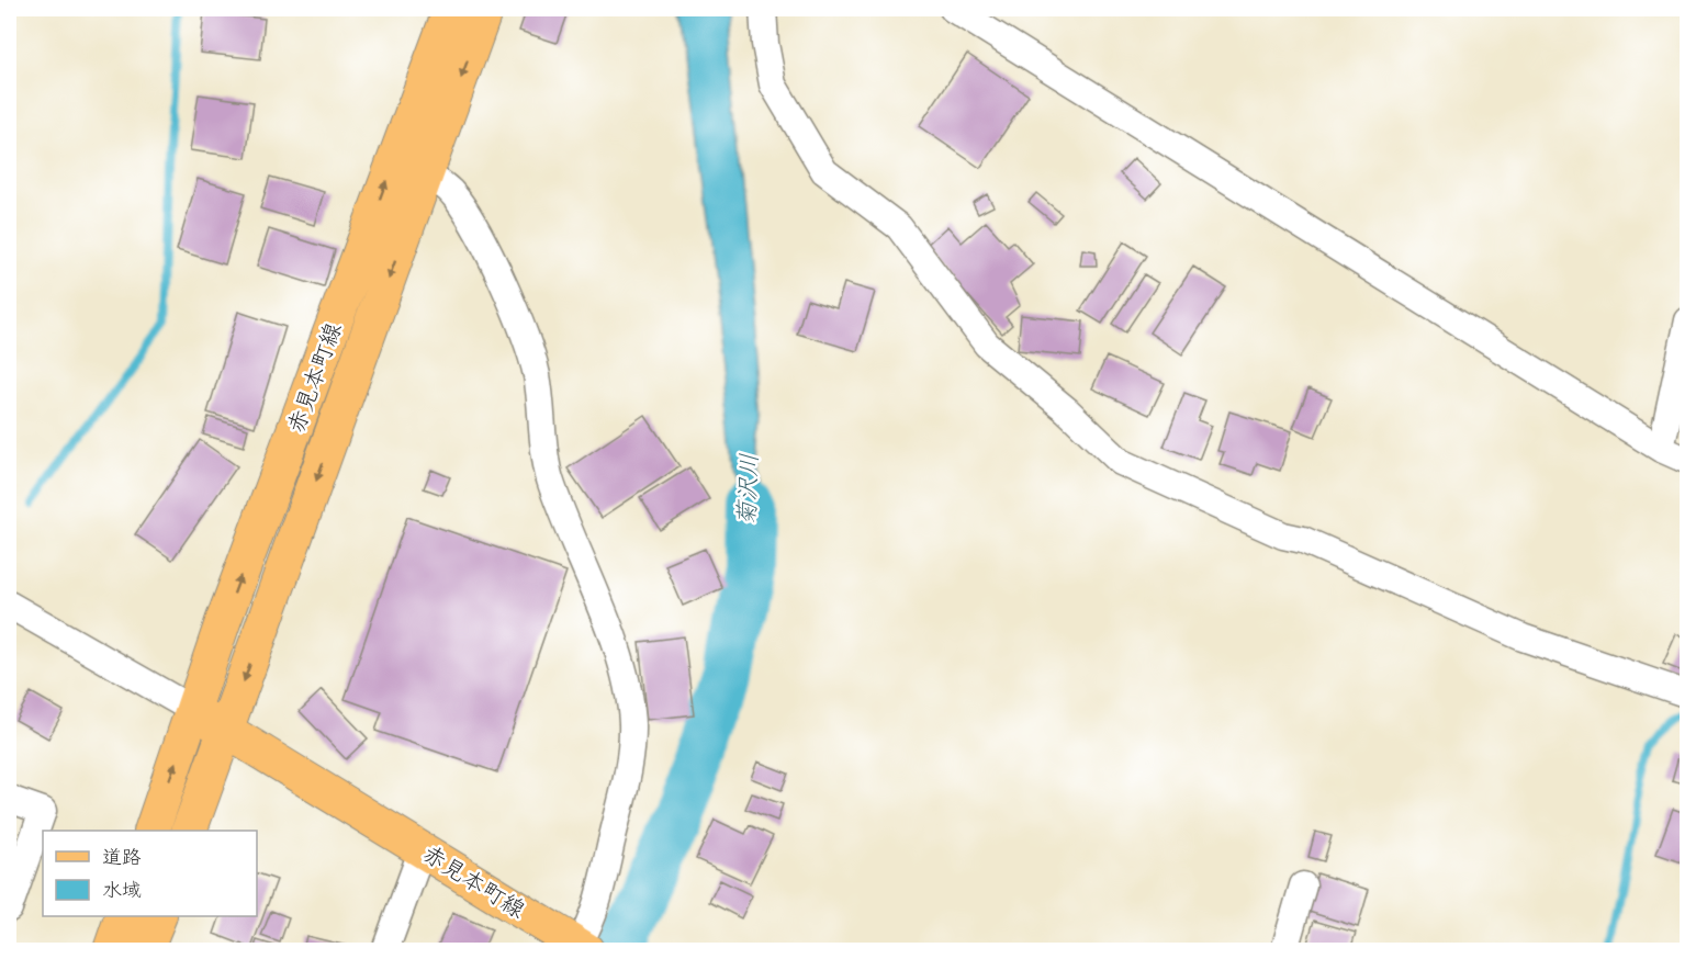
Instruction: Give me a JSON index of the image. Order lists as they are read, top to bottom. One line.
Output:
{"streets":{"main road":["赤見本町線"]},"water":["菊沢川"],"legend":["道路","水域"]}
